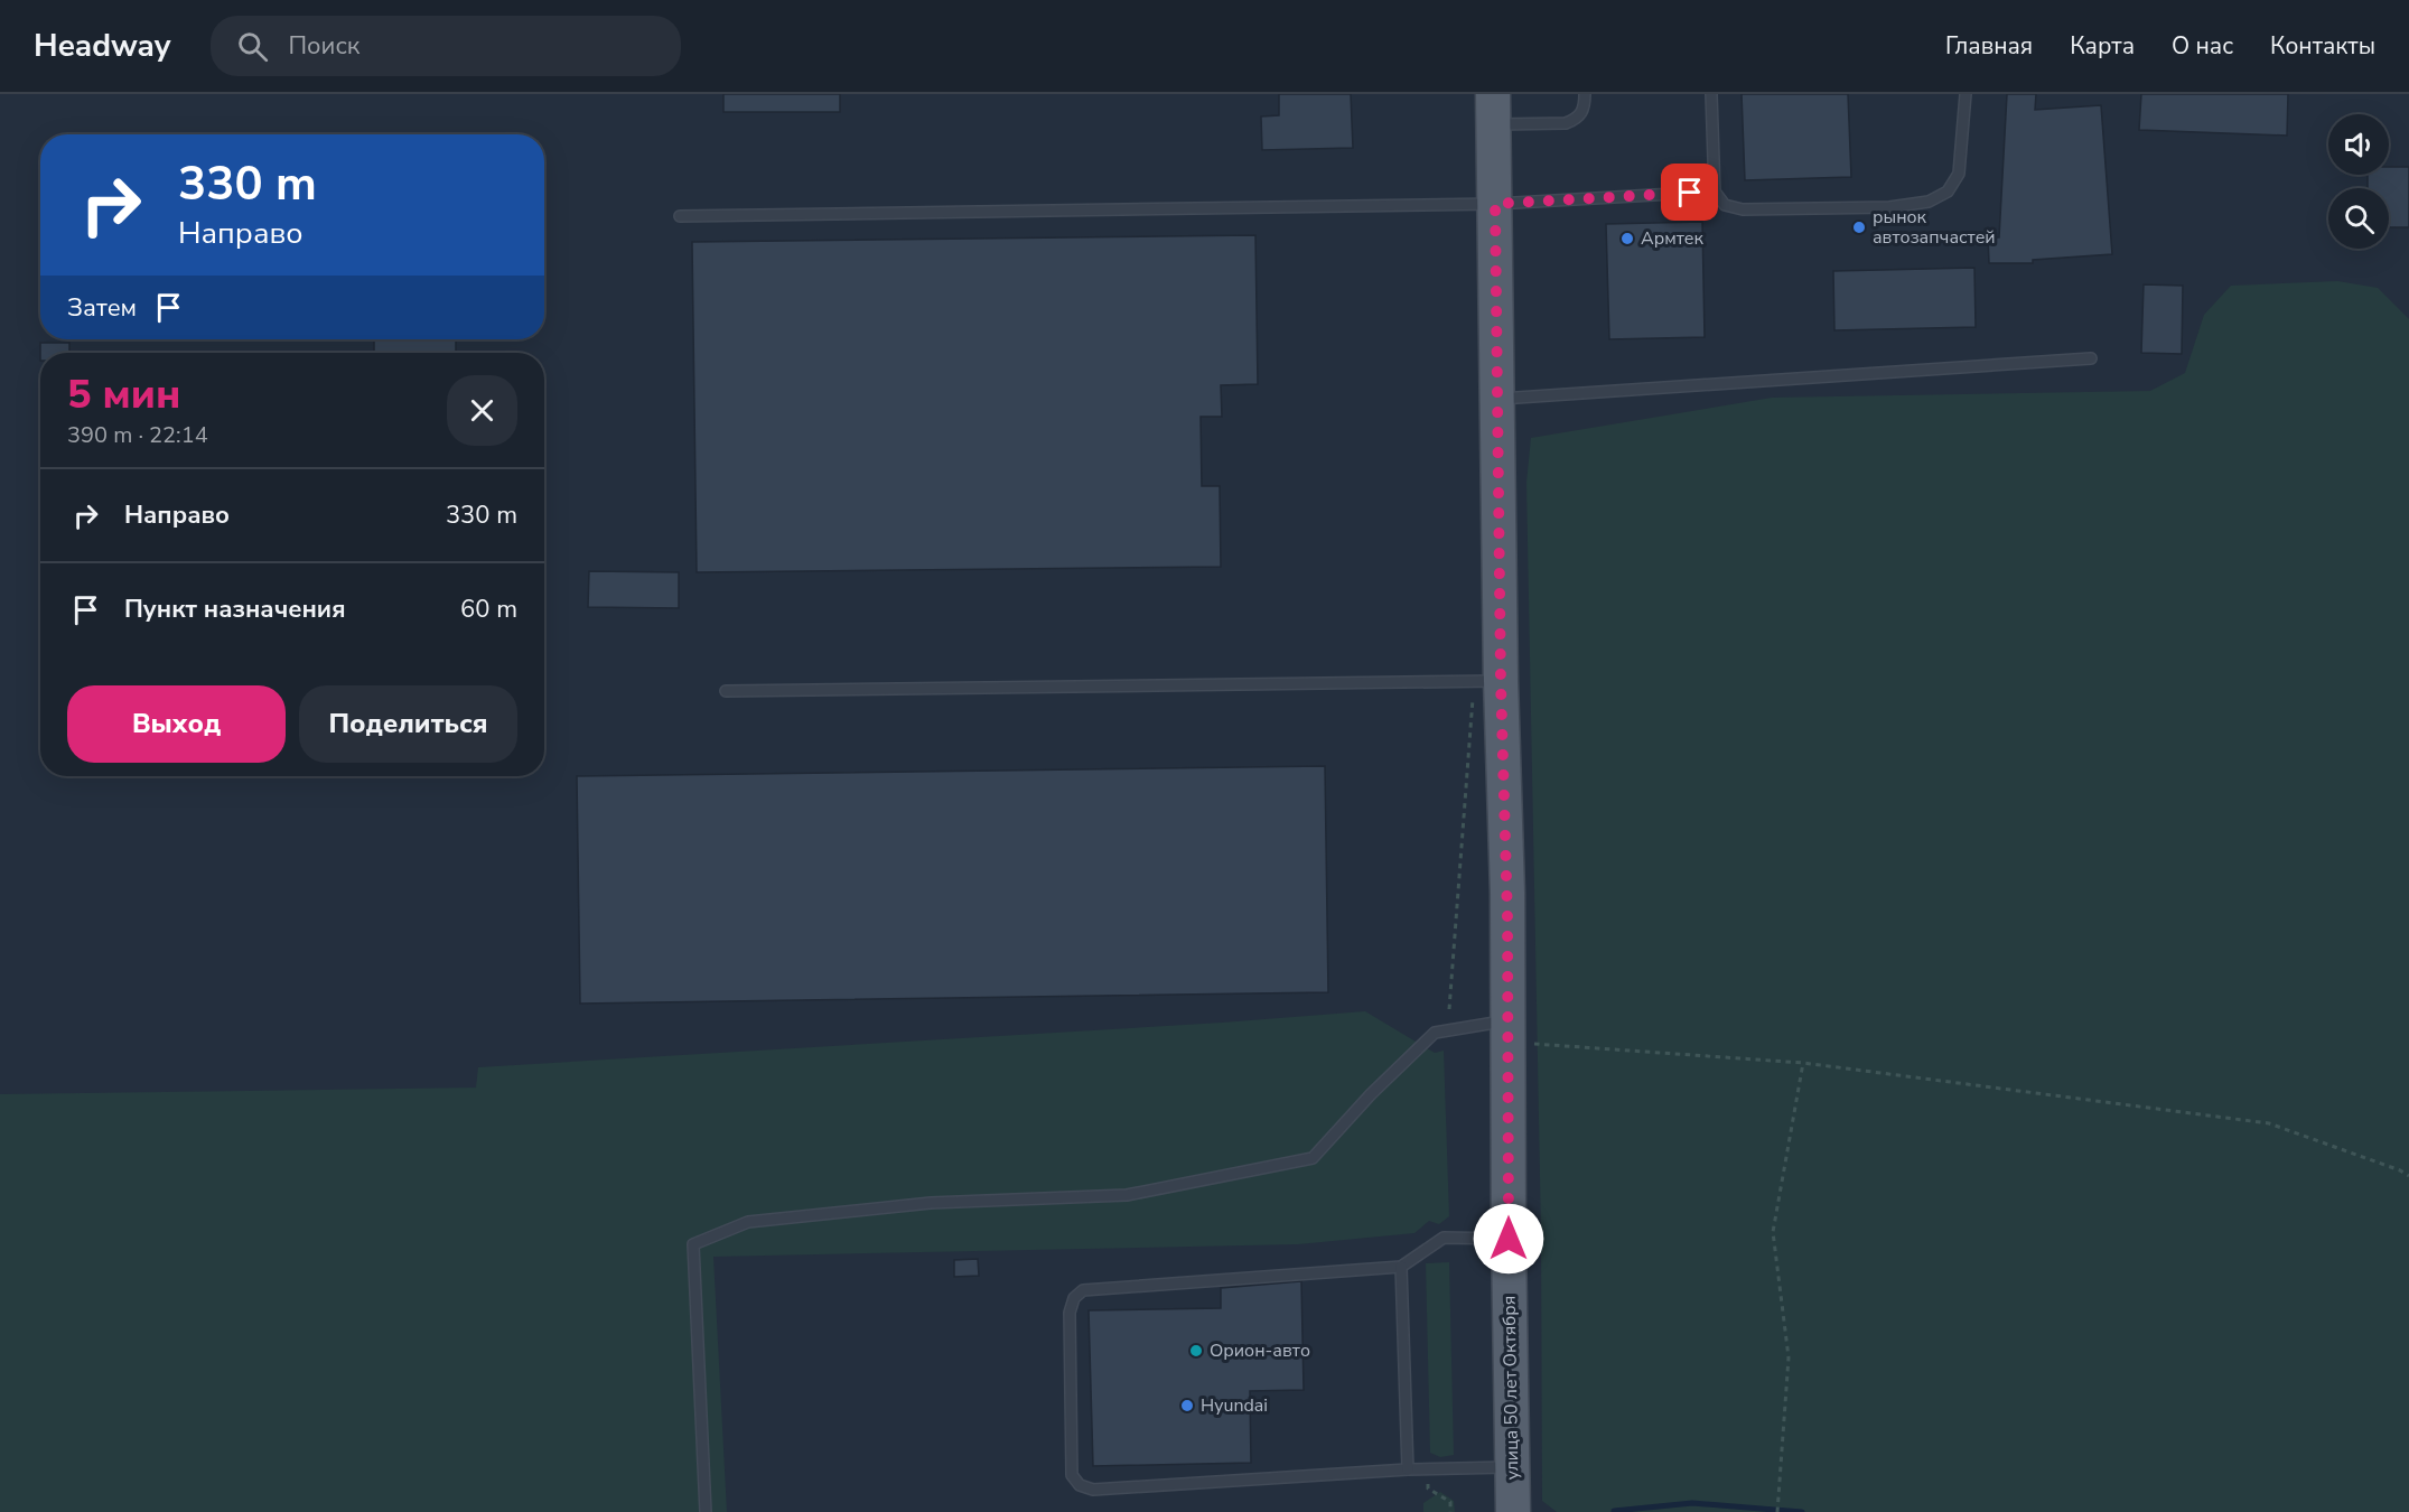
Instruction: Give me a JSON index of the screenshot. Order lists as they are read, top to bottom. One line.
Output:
{"streets":{"main road":["улица 50 лет Октября"]},"places":["рынок автозапчастей","Армтек","Орион-авто","Hyundai"],"page":{"header":"Headway","search":"Поиск","nav":["Главная","Карта","О нас","Контакты"],"turn":["330 m","Направо"],"then":"Затем","heading":["5 мин","390 m · 22:14"],"list":[{"name":"Направо","value":"330 m"},{"name":"Пункт назначения","value":"60 m"}],"buttons":["Выход","Поделиться"]}}
